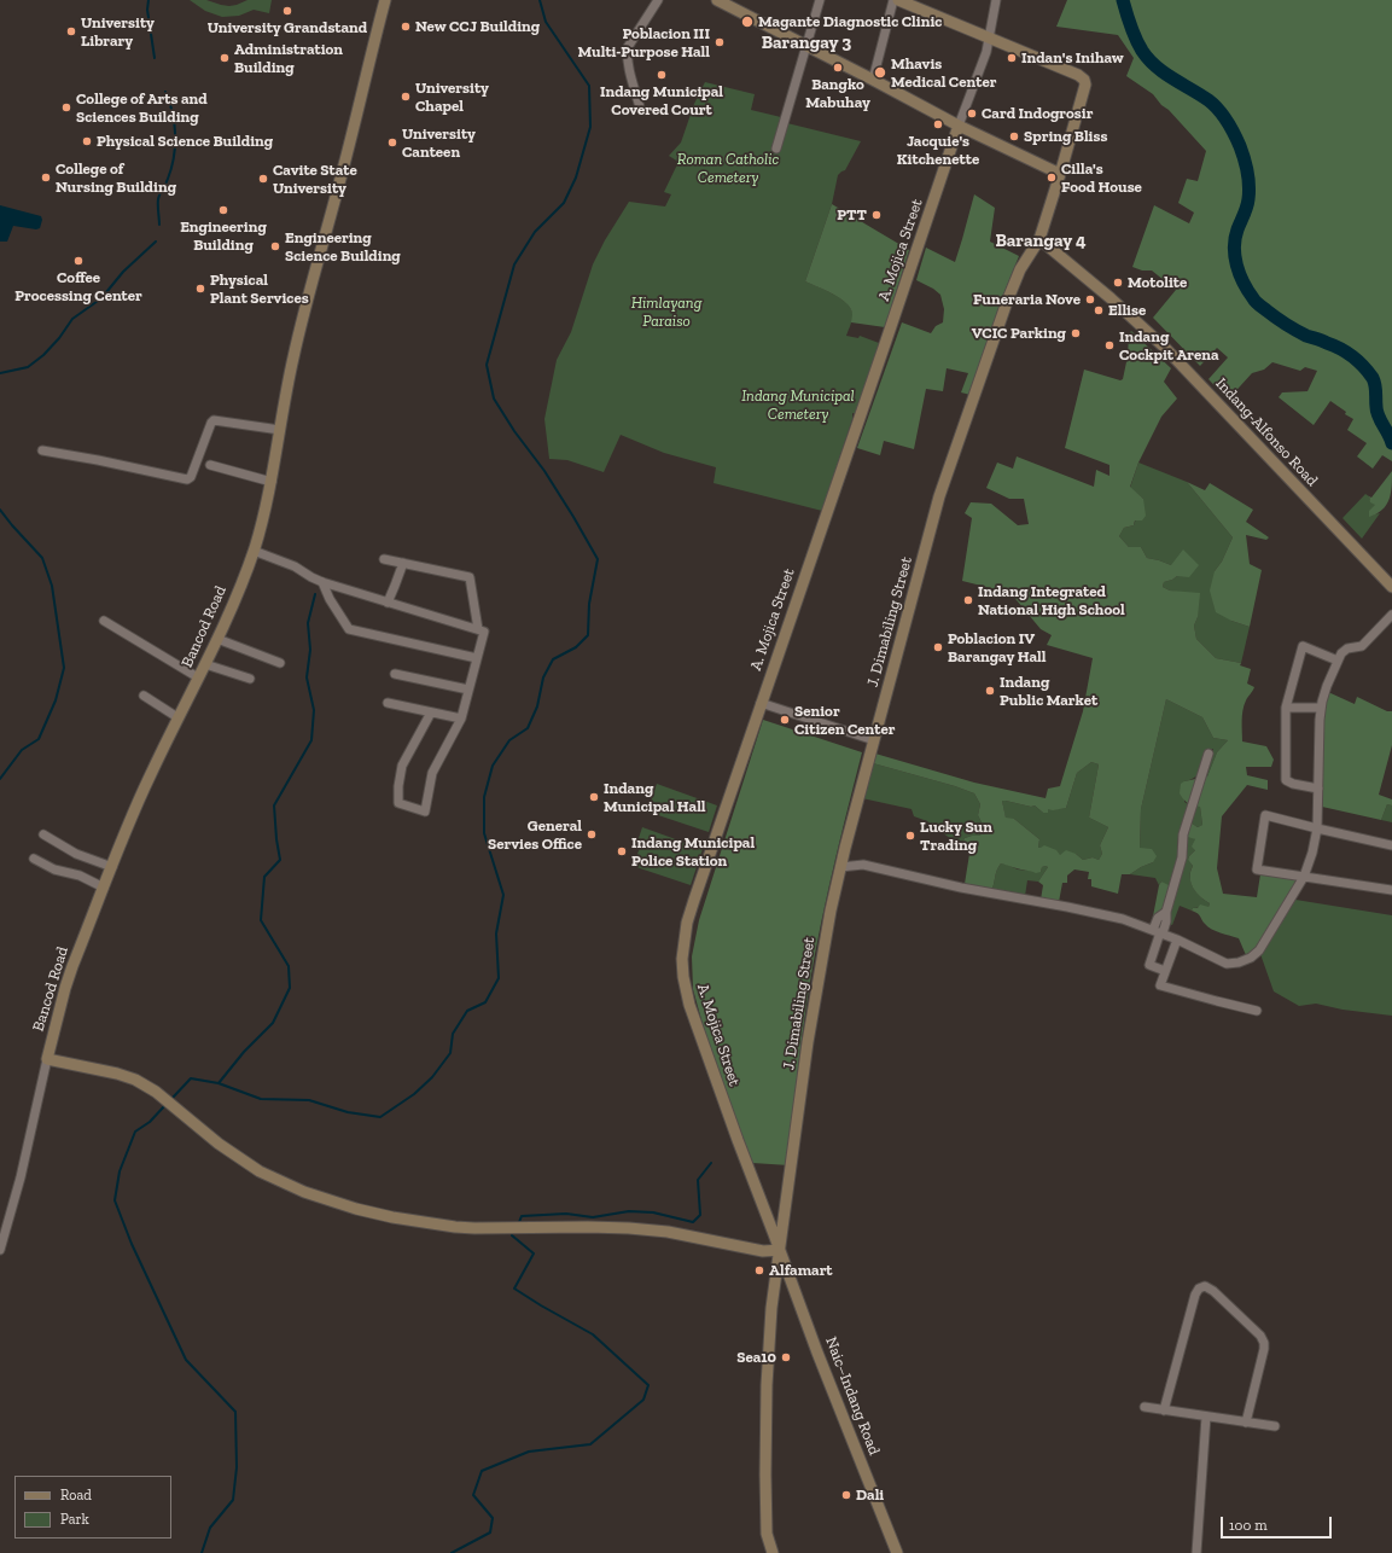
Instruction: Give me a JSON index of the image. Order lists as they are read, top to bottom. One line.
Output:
{"streets":{"street":["A. Mojica Street","Indang-Alfonso Road","J. Dimabiling Street","Bancod Road","Naic–Indang Road"]},"crossings":[["A. Mojica Street","J. Dimabiling Street"],["A. Mojica Street","Naic–Indang Road"],["Indang-Alfonso Road","J. Dimabiling Street"],["J. Dimabiling Street","Naic–Indang Road"]],"districts":["Barangay 3","Barangay 4"],"parks":["Roman Catholic Cemetery","Himlayang Paraiso","Indang Municipal Cemetery"],"places":["University Grandstand","Magante Diagnostic Clinic","New CCJ Building","University Library","Poblacion III Multi-Purpose Hall","Administration Building","Indan's Inihaw","Bangko Mabuhay","Mhavis Medical Center","Indang Municipal Covered Court","University Chapel","College of Arts and Sciences Building","Card Indogrosir","Jacquie's Kitchenette","Spring Bliss","Physical Science Building","University Canteen","College of Nursing Building","Cilla's Food House","Cavite State University","Engineering Building","PTT","Engineering Science Building","Coffee Processing Center","Motolite","Physical Plant Services","Funeraria Nove","Ellise","VCIC Parking","Indang Cockpit Arena","Indang Integrated National High School","Poblacion IV Barangay Hall","Indang Public Market","Senior Citizen Center","Indang Municipal Hall","General Servies Office","Lucky Sun Trading","Indang Municipal Police Station","Alfamart","Sea10","Dali"],"legend":["Road","Park"],"scale_bar":"100 m"}
